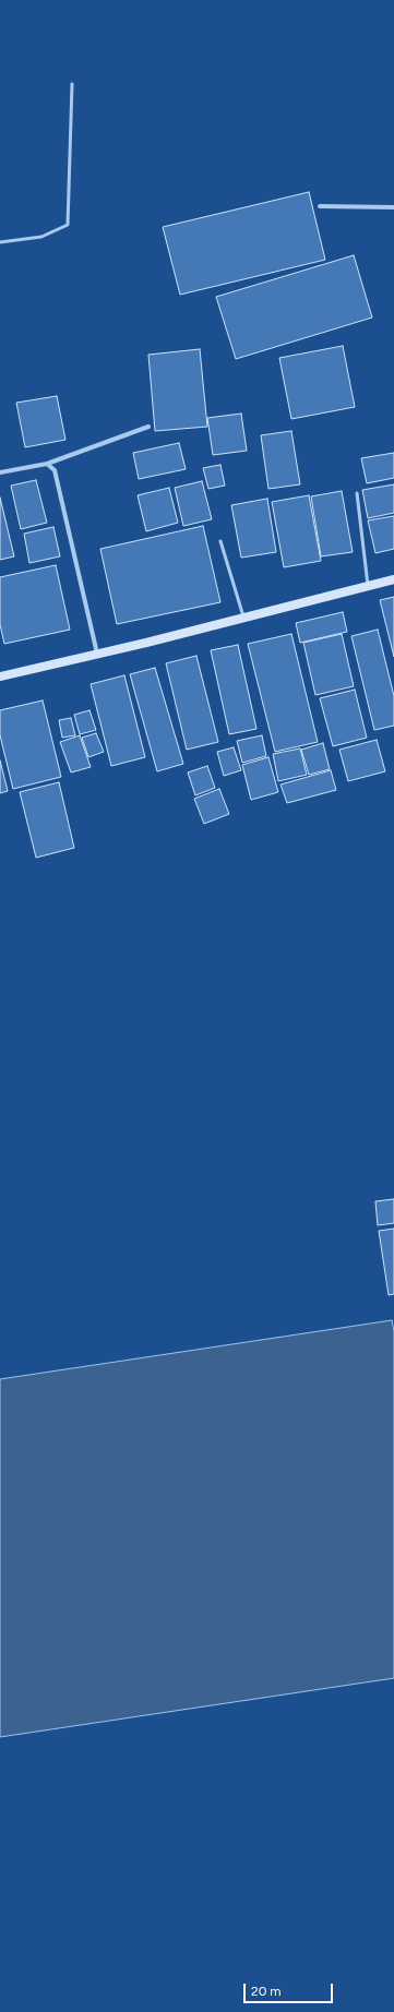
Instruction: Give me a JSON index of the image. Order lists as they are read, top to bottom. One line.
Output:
{"scale_bar":"20 m"}
